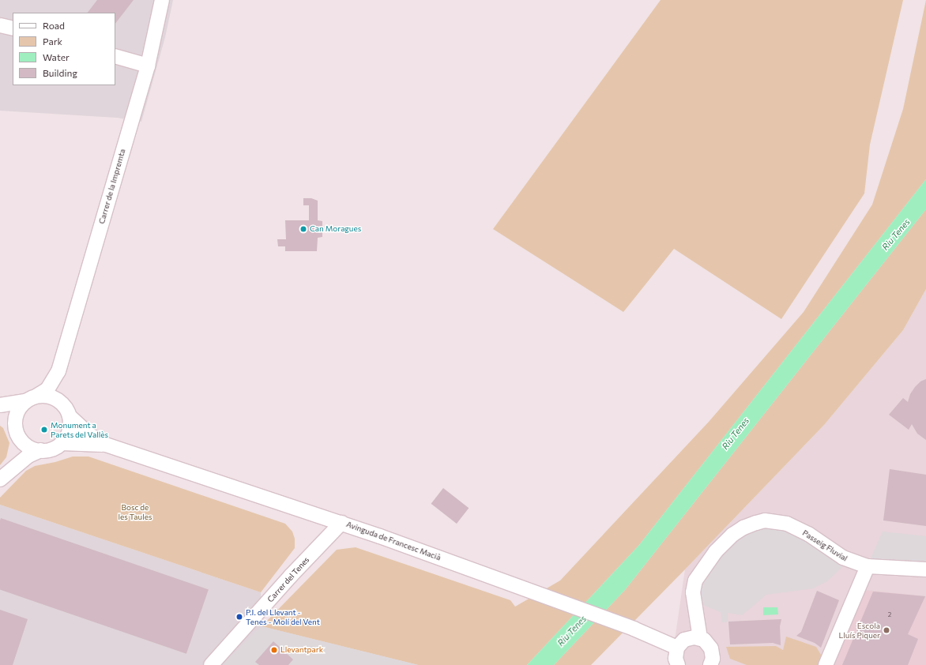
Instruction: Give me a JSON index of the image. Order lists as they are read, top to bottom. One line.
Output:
{"streets":{"street":["Carrer de la Impremta","Avinguda de Francesc Macià","Passeig Fluvial","Carrer del Tenes"]},"crossings":[["Avinguda de Francesc Macià","Carrer del Tenes"]],"water":["Riu Tenes"],"parks":["Bosc de les Taules"],"places":["Can Moragues","Monument a Parets del Vallès","P.I. del Llevant - Tenes - Molí del Vent","Escola Lluís Piquer","Llevantpark"],"house_numbers":["2"],"legend":["Road","Park","Water","Building"]}
